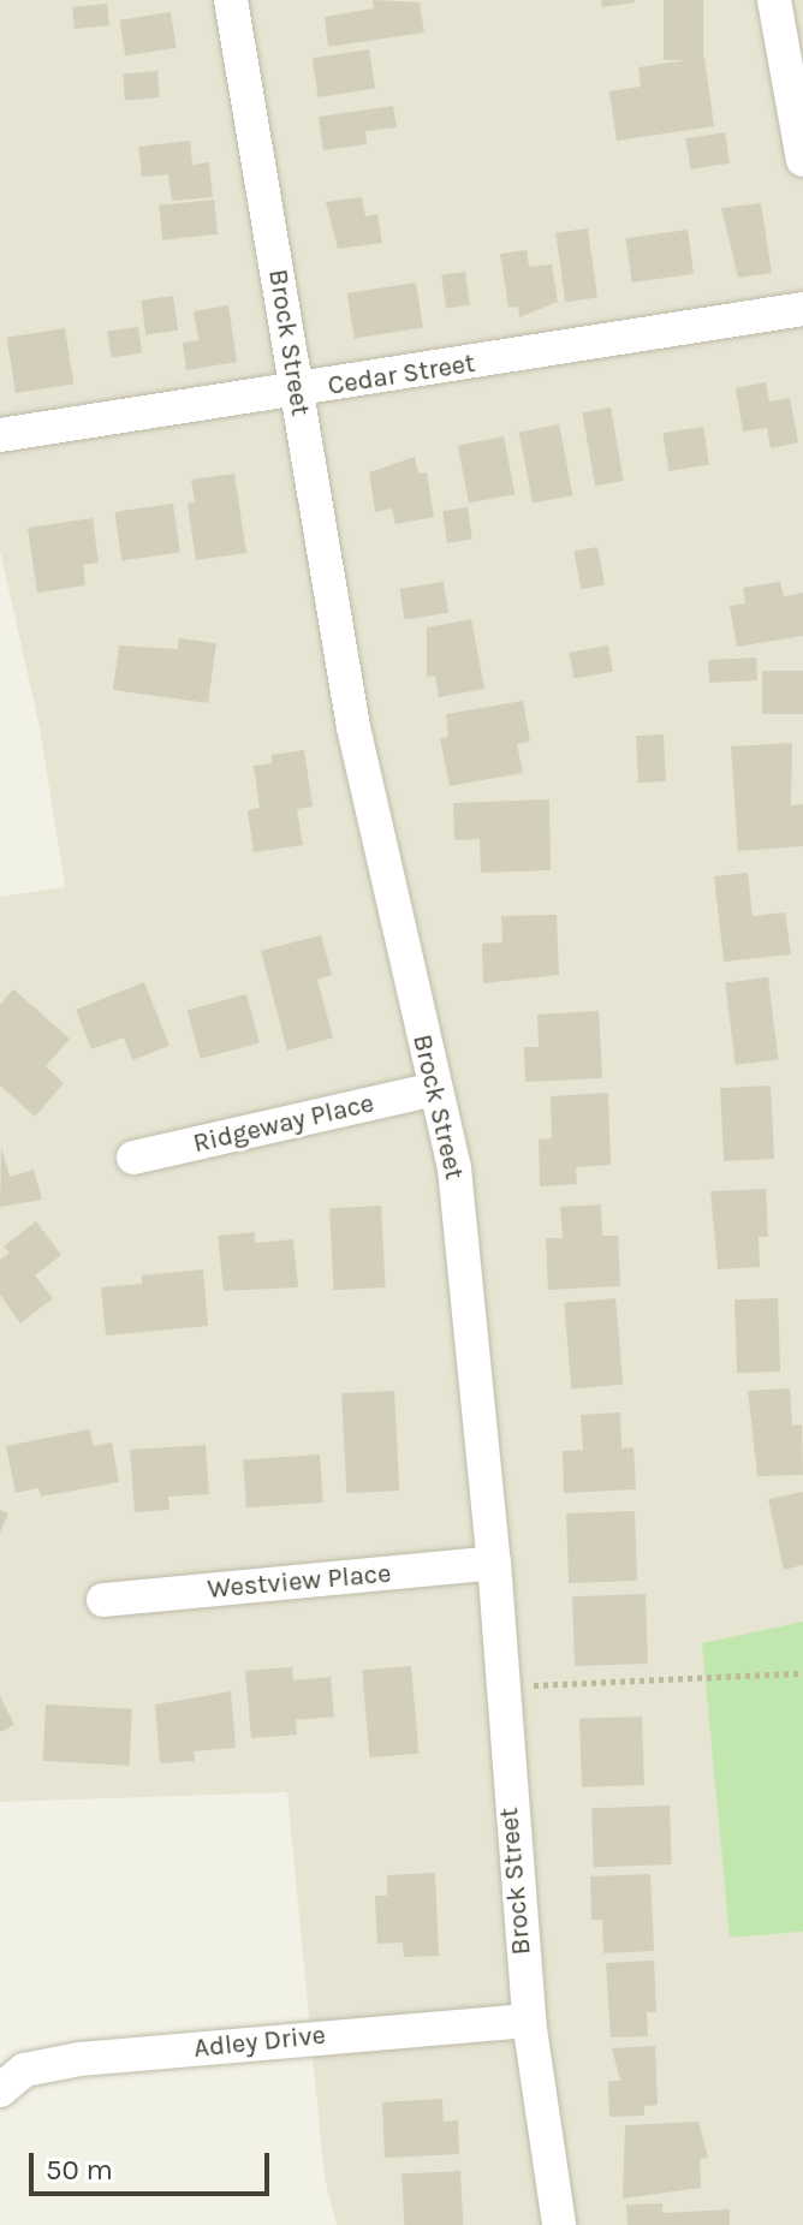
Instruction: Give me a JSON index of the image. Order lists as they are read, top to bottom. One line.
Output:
{"streets":{"street":["Brock Street","Cedar Street","Ridgeway Place","Westview Place","Adley Drive"]},"crossings":[["Brock Street","Cedar Street"],["Brock Street","Ridgeway Place"],["Brock Street","Westview Place"],["Brock Street","Adley Drive"]],"scale_bar":"50 m"}
